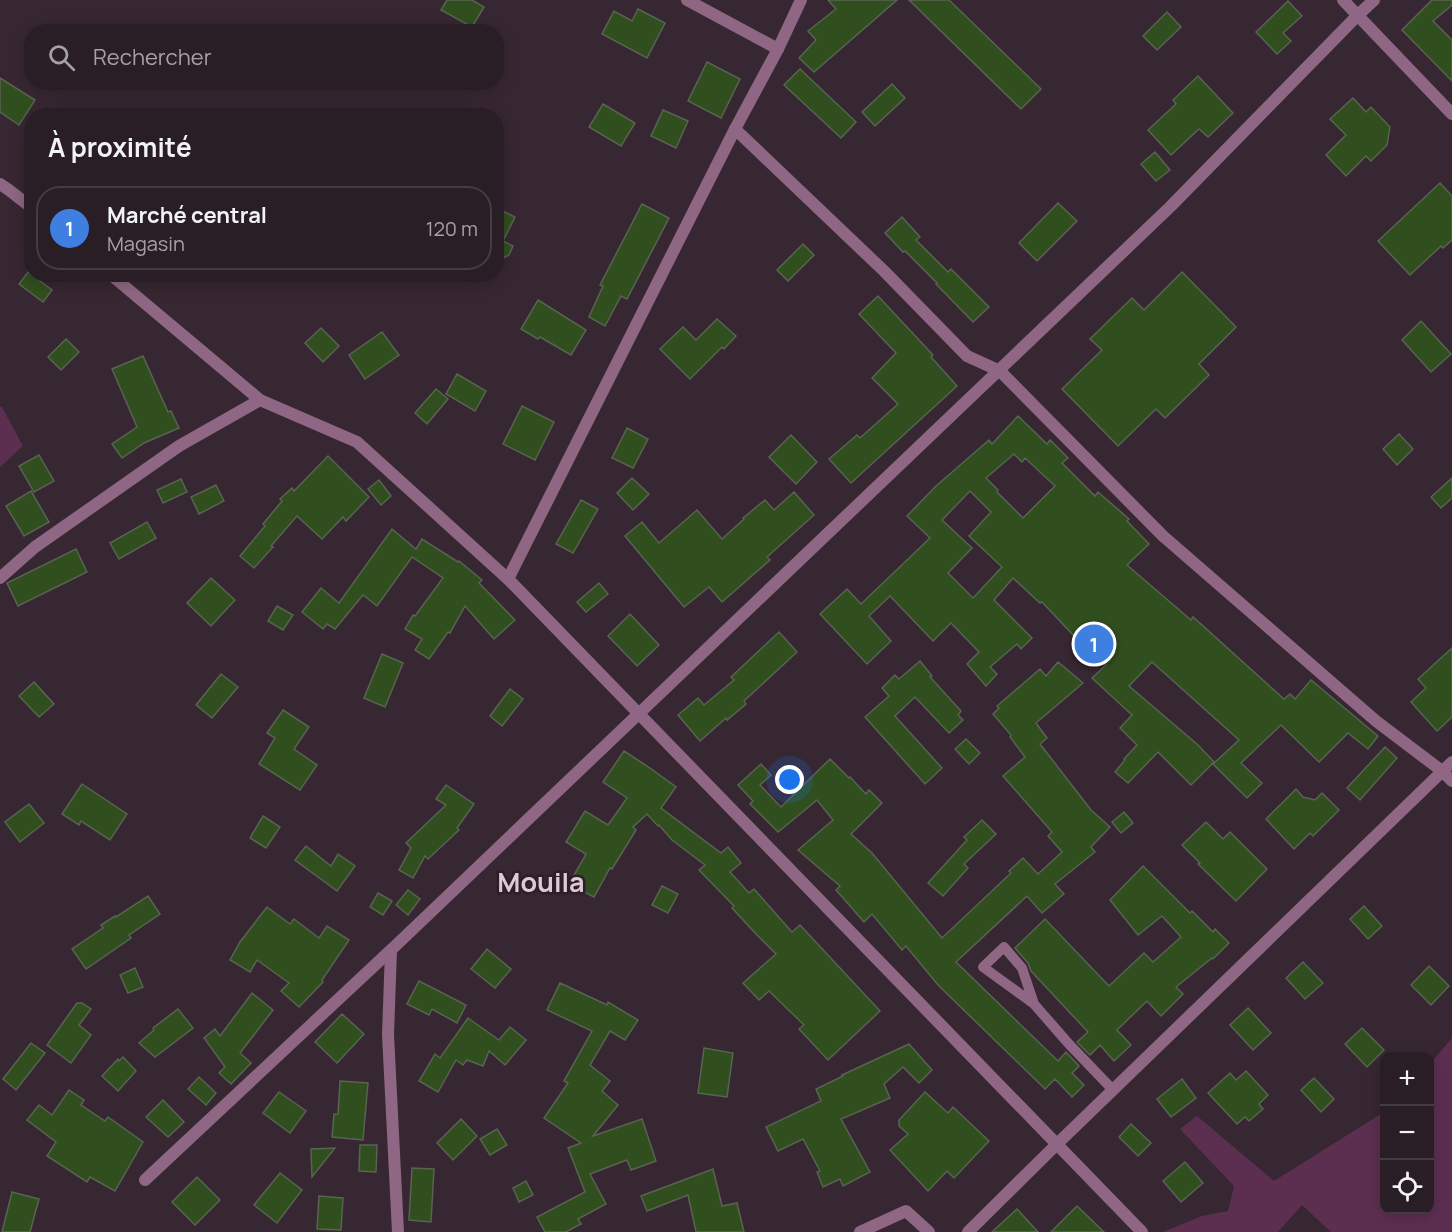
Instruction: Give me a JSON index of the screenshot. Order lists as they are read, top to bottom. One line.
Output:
{"districts":["Mouila"],"page":{"search":"Rechercher","heading":"À proximité","list":[{"mark":"1","name":"Marché central","note":"Magasin","value":"120 m"}],"pins":"1","map_buttons":["+","−"]}}
